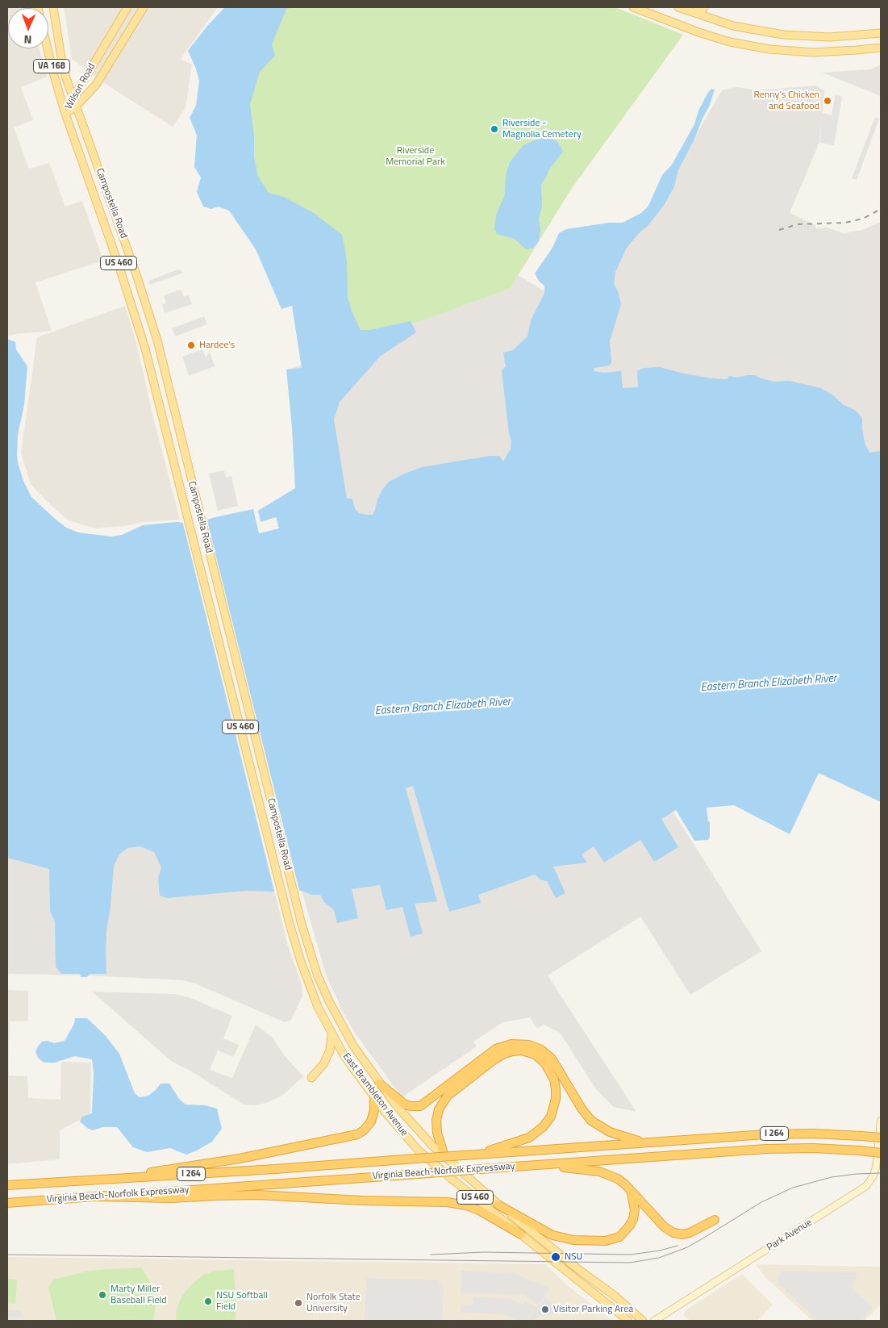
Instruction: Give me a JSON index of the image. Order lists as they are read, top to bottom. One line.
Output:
{"streets":{"highway":["I 264","Virginia Beach-Norfolk Expressway"],"main road":["VA 168","Wilson Road","Campostella Road","US 460","East Brambleton Avenue","Park Avenue"]},"crossings":[["Wilson Road","Campostella Road"],["Campostella Road","East Brambleton Avenue"]],"water":["Eastern Branch Elizabeth River"],"parks":["Riverside Memorial Park"],"places":["Renny's Chicken and Seafood","Riverside - Magnolia Cemetery","Hardee's","NSU","Marty Miller Baseball Field","NSU Softball Field","Norfolk State University","Visitor Parking Area"],"north":"bottom"}
